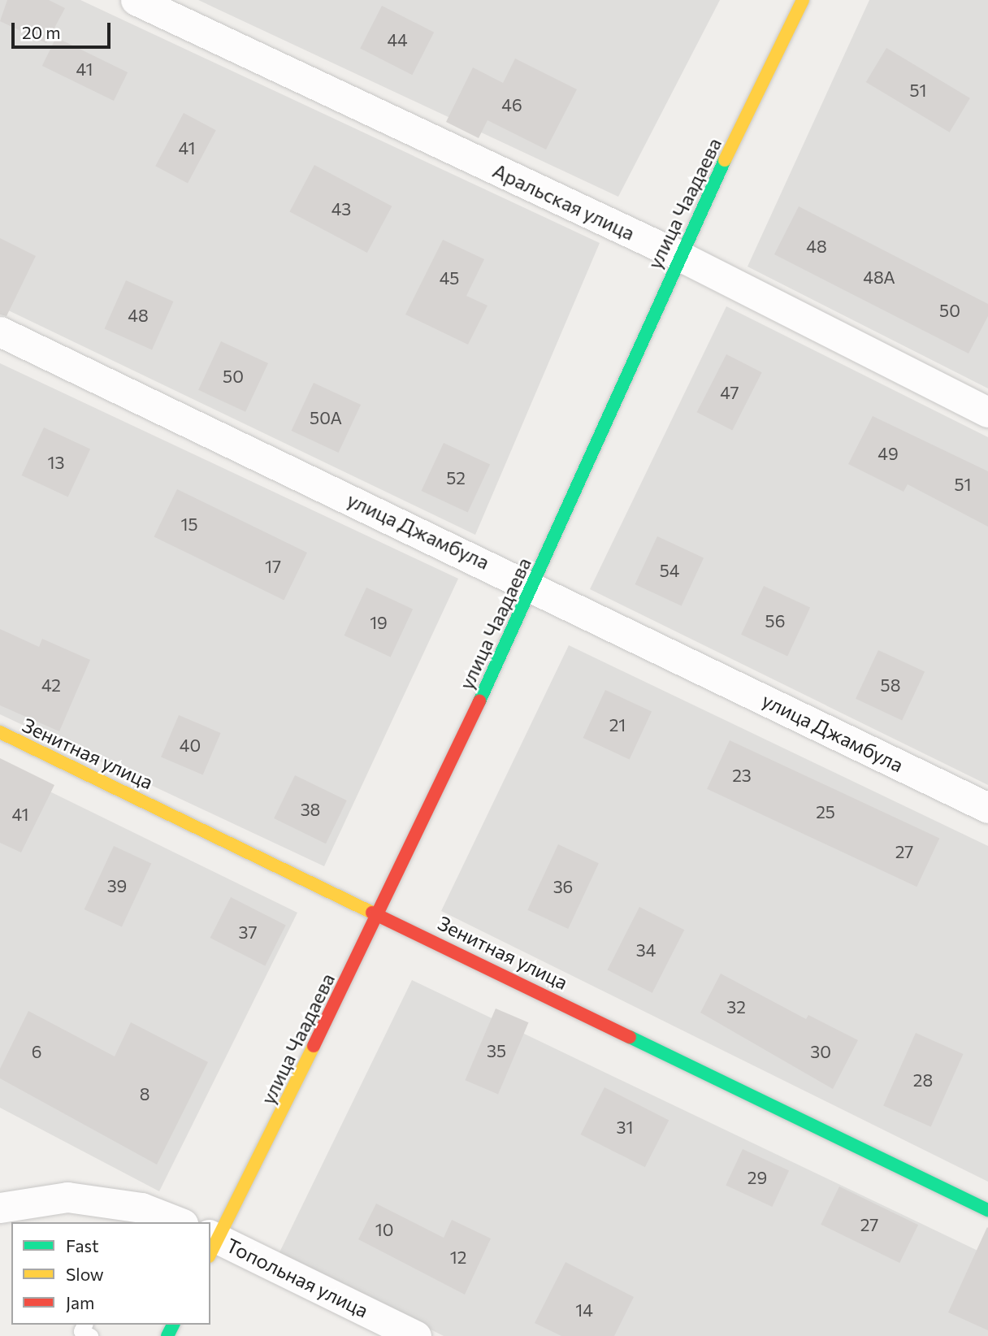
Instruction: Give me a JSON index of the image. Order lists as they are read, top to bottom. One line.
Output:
{"streets":{"street":["Аральская улица","улица Чаадаева","улица Джамбула","Зенитная улица","Топольная улица"]},"crossings":[["Аральская улица","улица Чаадаева"],["улица Чаадаева","улица Джамбула"],["улица Чаадаева","Зенитная улица"],["улица Чаадаева","Топольная улица"]],"house_numbers":["44","41","51","46","41","43","48","48А","45","50","48","50","47","50А","49","13","52","51","15","17","54","56","19","42","58","21","40","23","38","25","41","27","39","36","37","34","32","35","6","30","28","8","31","29","27","10","12","14"],"legend":["Fast","Slow","Jam"],"scale_bar":"20 m"}
